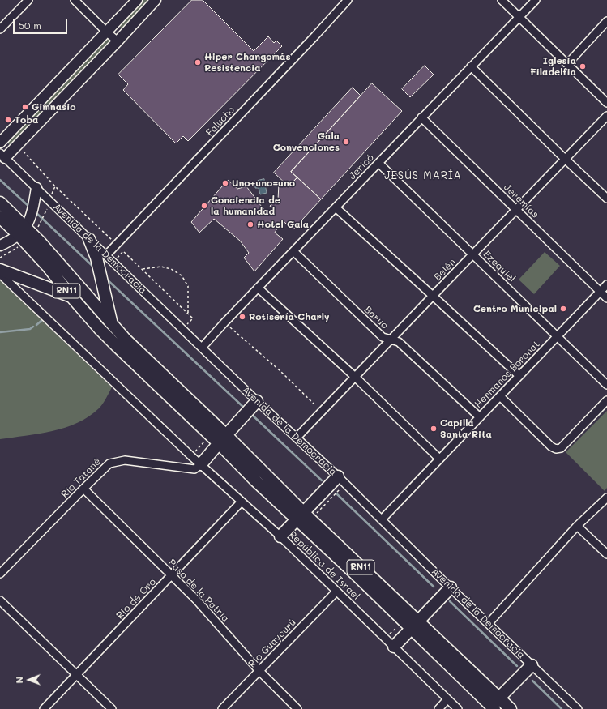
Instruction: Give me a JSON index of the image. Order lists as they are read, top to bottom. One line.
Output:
{"streets":{"highway":["RN11"],"street":["Falucho","Jericó","Jeremías","Avenida de la Democracia","Ezequiel","Belén","Baruc","Hermanos Boronat","Río Tatané","República de Israel","Paso de la Patria","Río de Oro","Río Guaycurú"]},"crossings":[["Falucho","Avenida de la Democracia"],["Jericó","Jeremías"],["Jericó","Avenida de la Democracia"],["Jericó","Ezequiel"],["Jericó","Baruc"],["Jeremías","Belén"],["Jeremías","Hermanos Boronat"],["Avenida de la Democracia","Belén"],["Avenida de la Democracia","Hermanos Boronat"],["Ezequiel","Belén"],["Ezequiel","Hermanos Boronat"],["Belén","Baruc"],["Baruc","Hermanos Boronat"],["Río Tatané","República de Israel"],["Río Tatané","Paso de la Patria"],["República de Israel","Río de Oro"],["República de Israel","Río Guaycurú"],["Paso de la Patria","Río de Oro"],["Paso de la Patria","Río Guaycurú"]],"districts":["JESÚS MARÍA"],"places":["Hiper Changomás Resistencia","Iglesia Filadelfia","Gimnasio","Toba","Gala Convenciones","Uno+uno=uno","Conciencia de la humanidad","Hotel Gala","Centro Municipal","Rotisería Charly","Capilla Santa Rita"],"scale_bar":"50 m","north":"left"}
